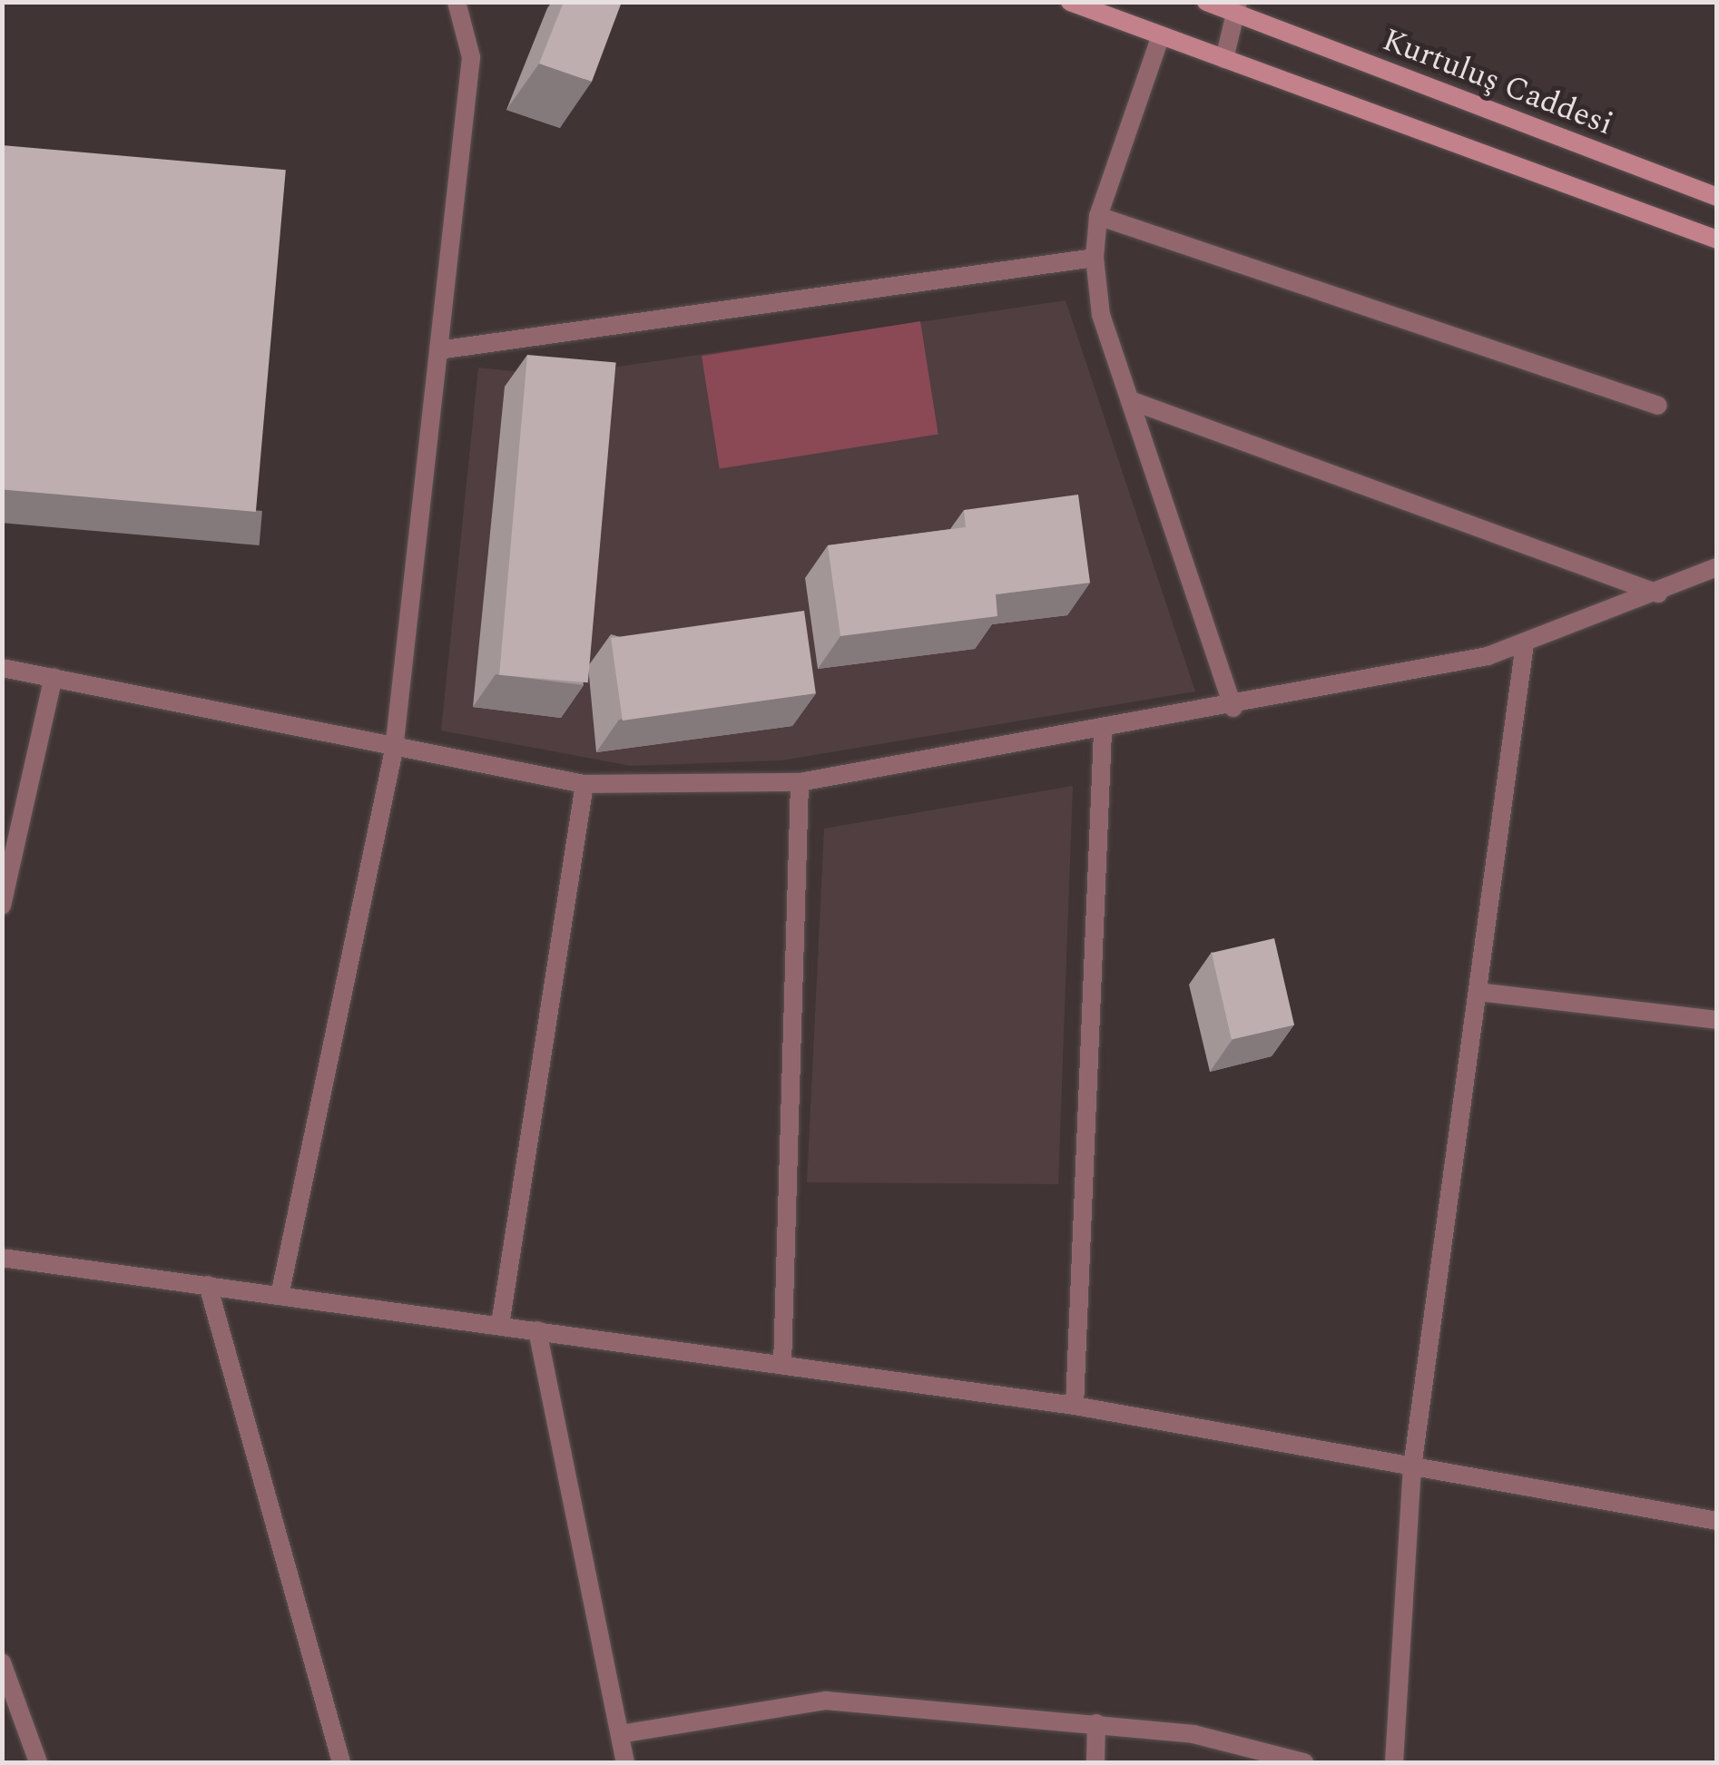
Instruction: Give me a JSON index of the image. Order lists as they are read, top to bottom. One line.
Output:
{"streets":{"main road":["Kurtuluş Caddesi"]}}
